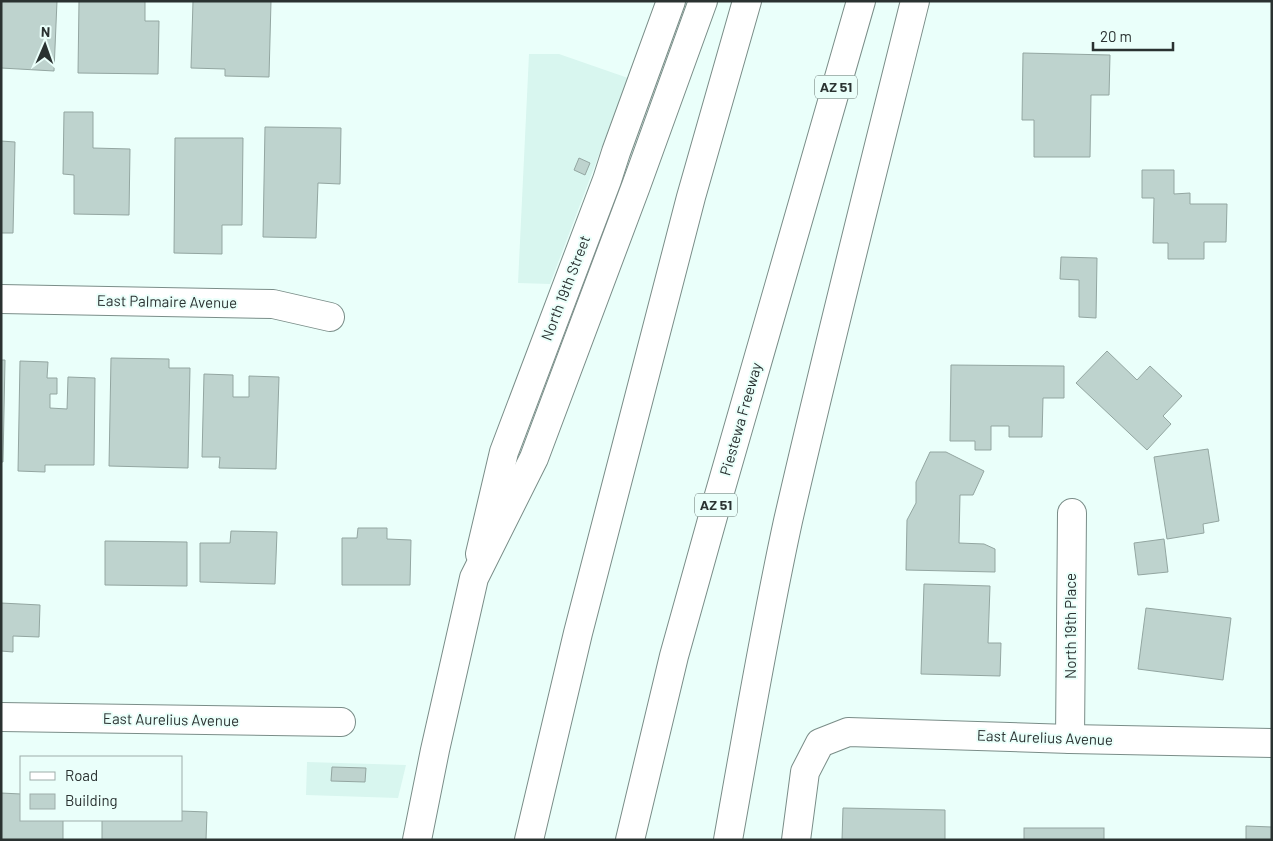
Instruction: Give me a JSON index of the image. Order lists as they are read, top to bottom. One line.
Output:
{"streets":{"main road":["AZ 51","North 19th Street","East Palmaire Avenue","Piestewa Freeway","North 19th Place","East Aurelius Avenue"]},"crossings":[["North 19th Place","East Aurelius Avenue"]],"legend":["Road","Building"],"scale_bar":"20 m","north":"top"}
